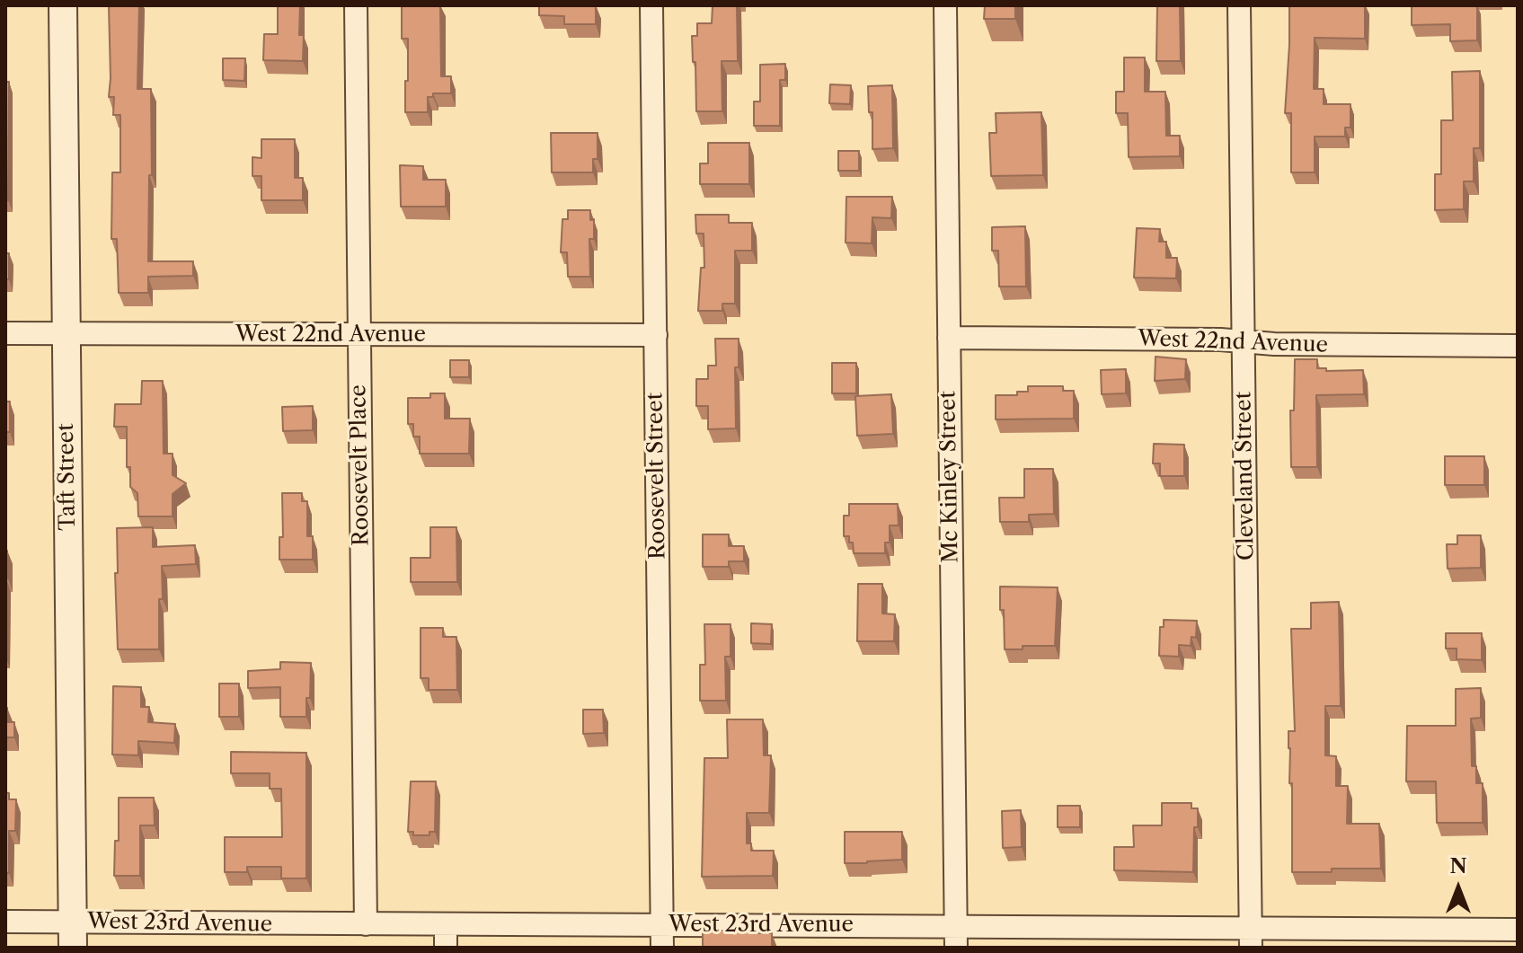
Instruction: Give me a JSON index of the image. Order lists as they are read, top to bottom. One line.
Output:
{"streets":{"street":["West 22nd Avenue","Roosevelt Place","Roosevelt Street","Cleveland Street","Taft Street","Mc Kinley Street","West 23rd Avenue"]},"crossings":[["West 22nd Avenue","Roosevelt Place"],["West 22nd Avenue","Roosevelt Street"],["West 22nd Avenue","Cleveland Street"],["West 22nd Avenue","Taft Street"],["West 22nd Avenue","Mc Kinley Street"],["Roosevelt Place","West 23rd Avenue"],["Roosevelt Street","West 23rd Avenue"],["Cleveland Street","West 23rd Avenue"],["Taft Street","West 23rd Avenue"],["Mc Kinley Street","West 23rd Avenue"]],"north":"top"}
